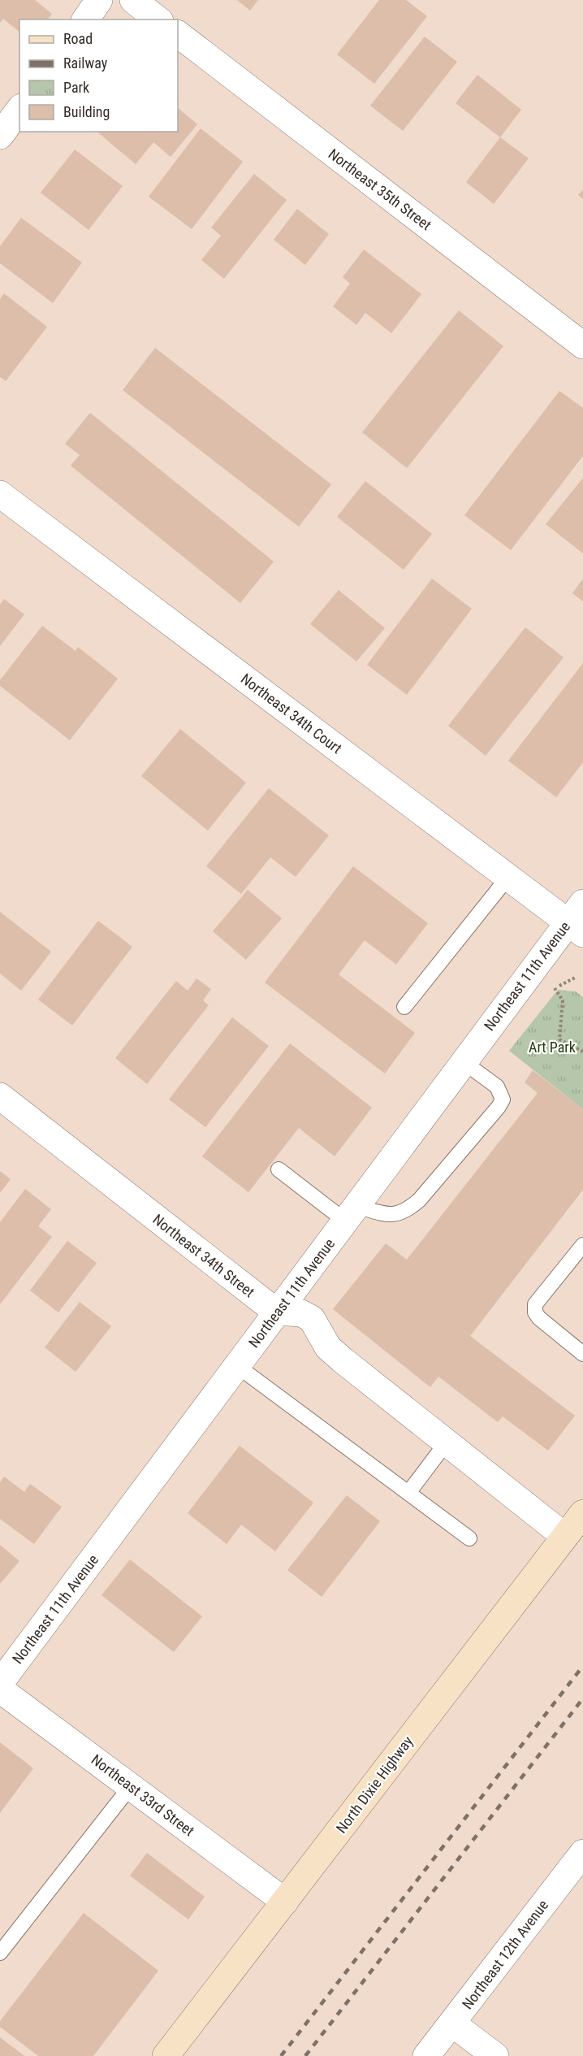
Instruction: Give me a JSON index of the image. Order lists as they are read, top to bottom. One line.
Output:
{"streets":{"main road":["North Dixie Highway"],"street":["Northeast 35th Street","Northeast 34th Court","Northeast 11th Avenue","Northeast 34th Street","Northeast 33rd Street","Northeast 12th Avenue"]},"crossings":[["Northeast 34th Court","Northeast 11th Avenue"],["Northeast 11th Avenue","Northeast 34th Street"],["North Dixie Highway","Northeast 33rd Street"]],"parks":["Art Park"],"legend":["Road","Railway","Park","Building"]}
